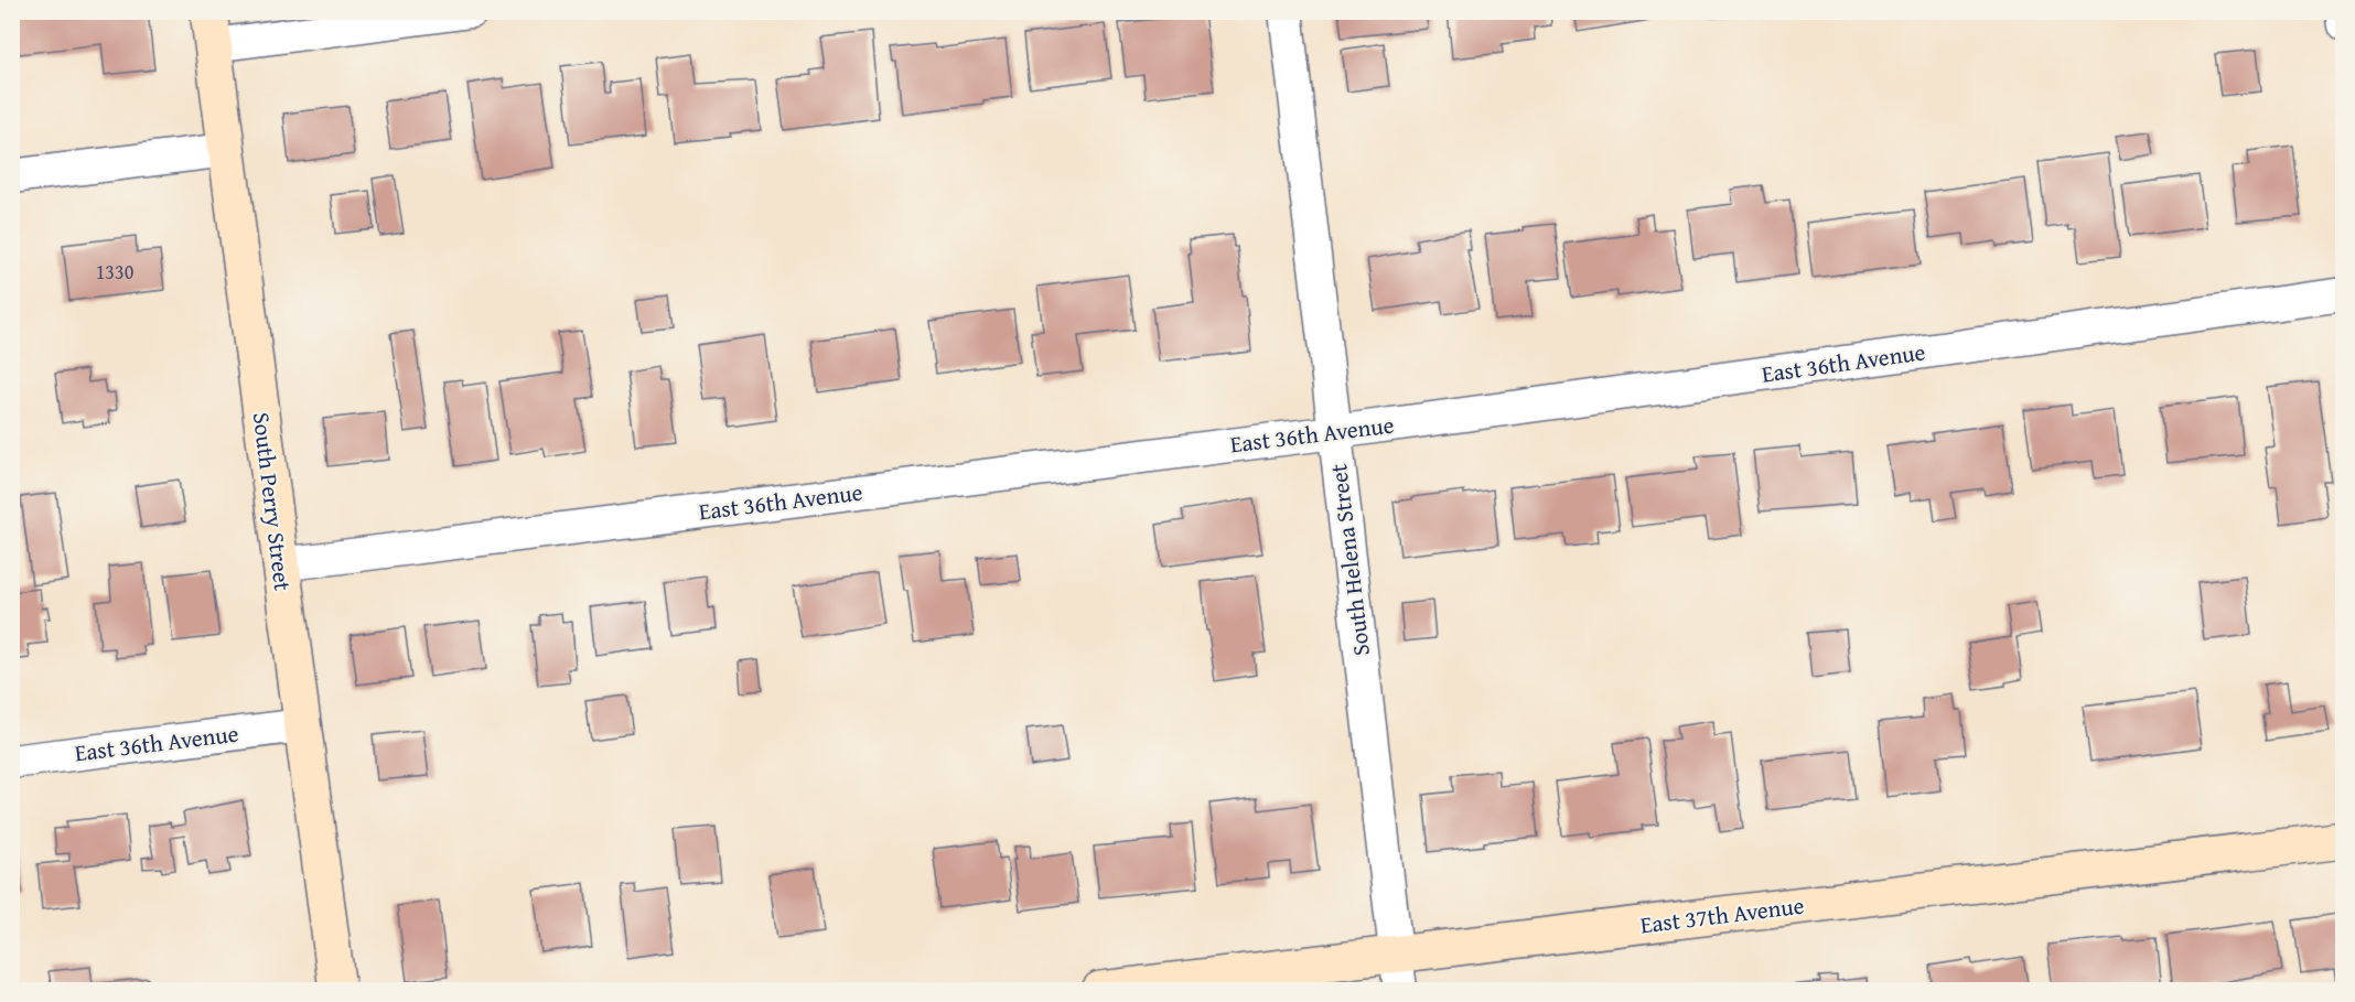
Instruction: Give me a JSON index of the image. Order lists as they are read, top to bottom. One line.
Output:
{"streets":{"street":["East 36th Avenue","South Perry Street","South Helena Street","East 37th Avenue"]},"crossings":[["East 36th Avenue","South Perry Street"],["East 36th Avenue","South Helena Street"],["South Helena Street","East 37th Avenue"]],"house_numbers":["1330"]}
